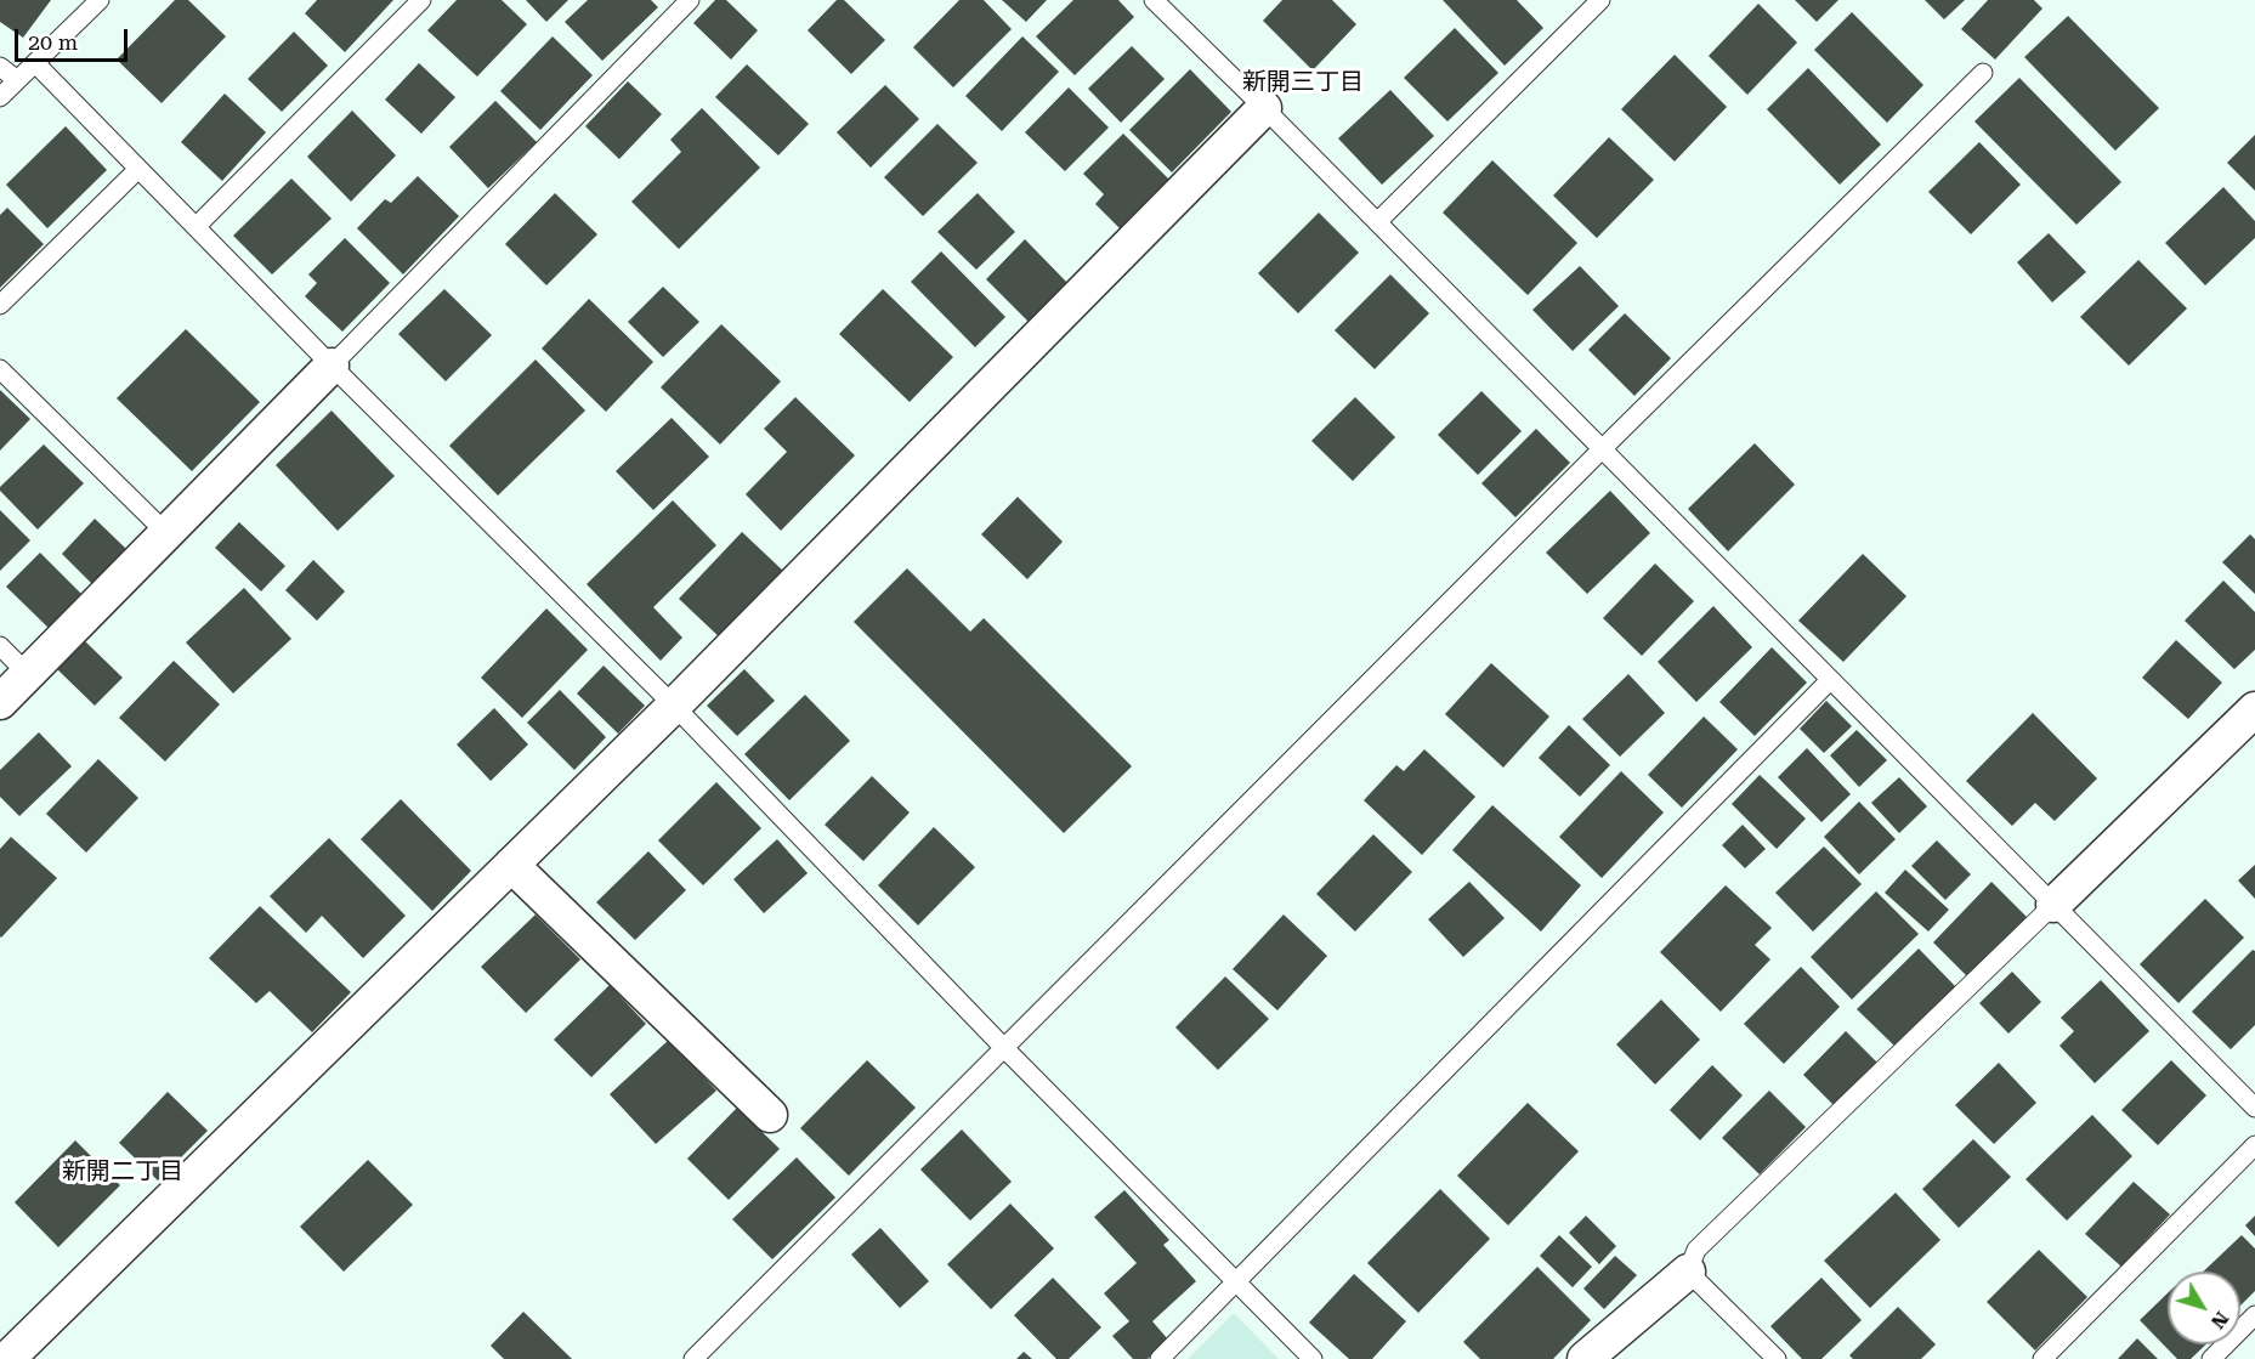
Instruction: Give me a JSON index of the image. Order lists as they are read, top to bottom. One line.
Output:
{"districts":["新開三丁目","新開二丁目"],"scale_bar":"20 m","north":"bottom right"}
